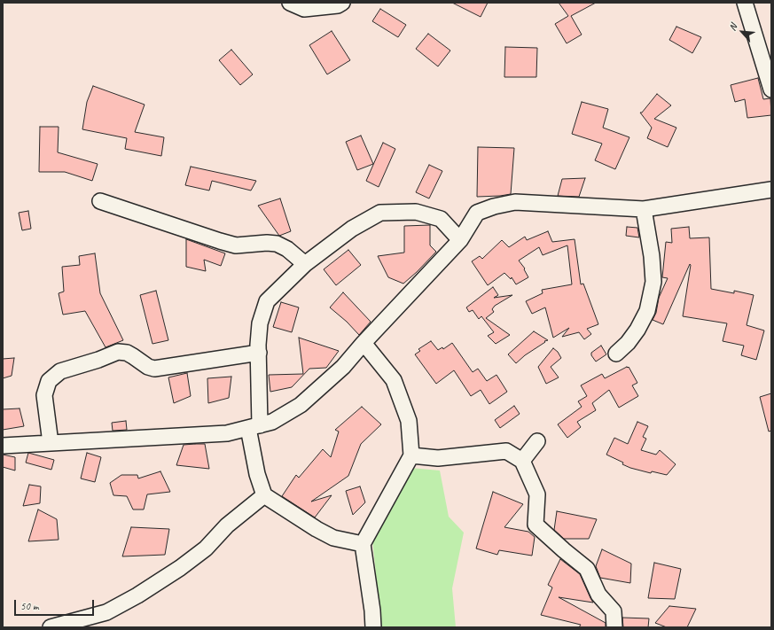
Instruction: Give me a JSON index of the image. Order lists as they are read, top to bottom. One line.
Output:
{"scale_bar":"50 m","north":"top left"}
